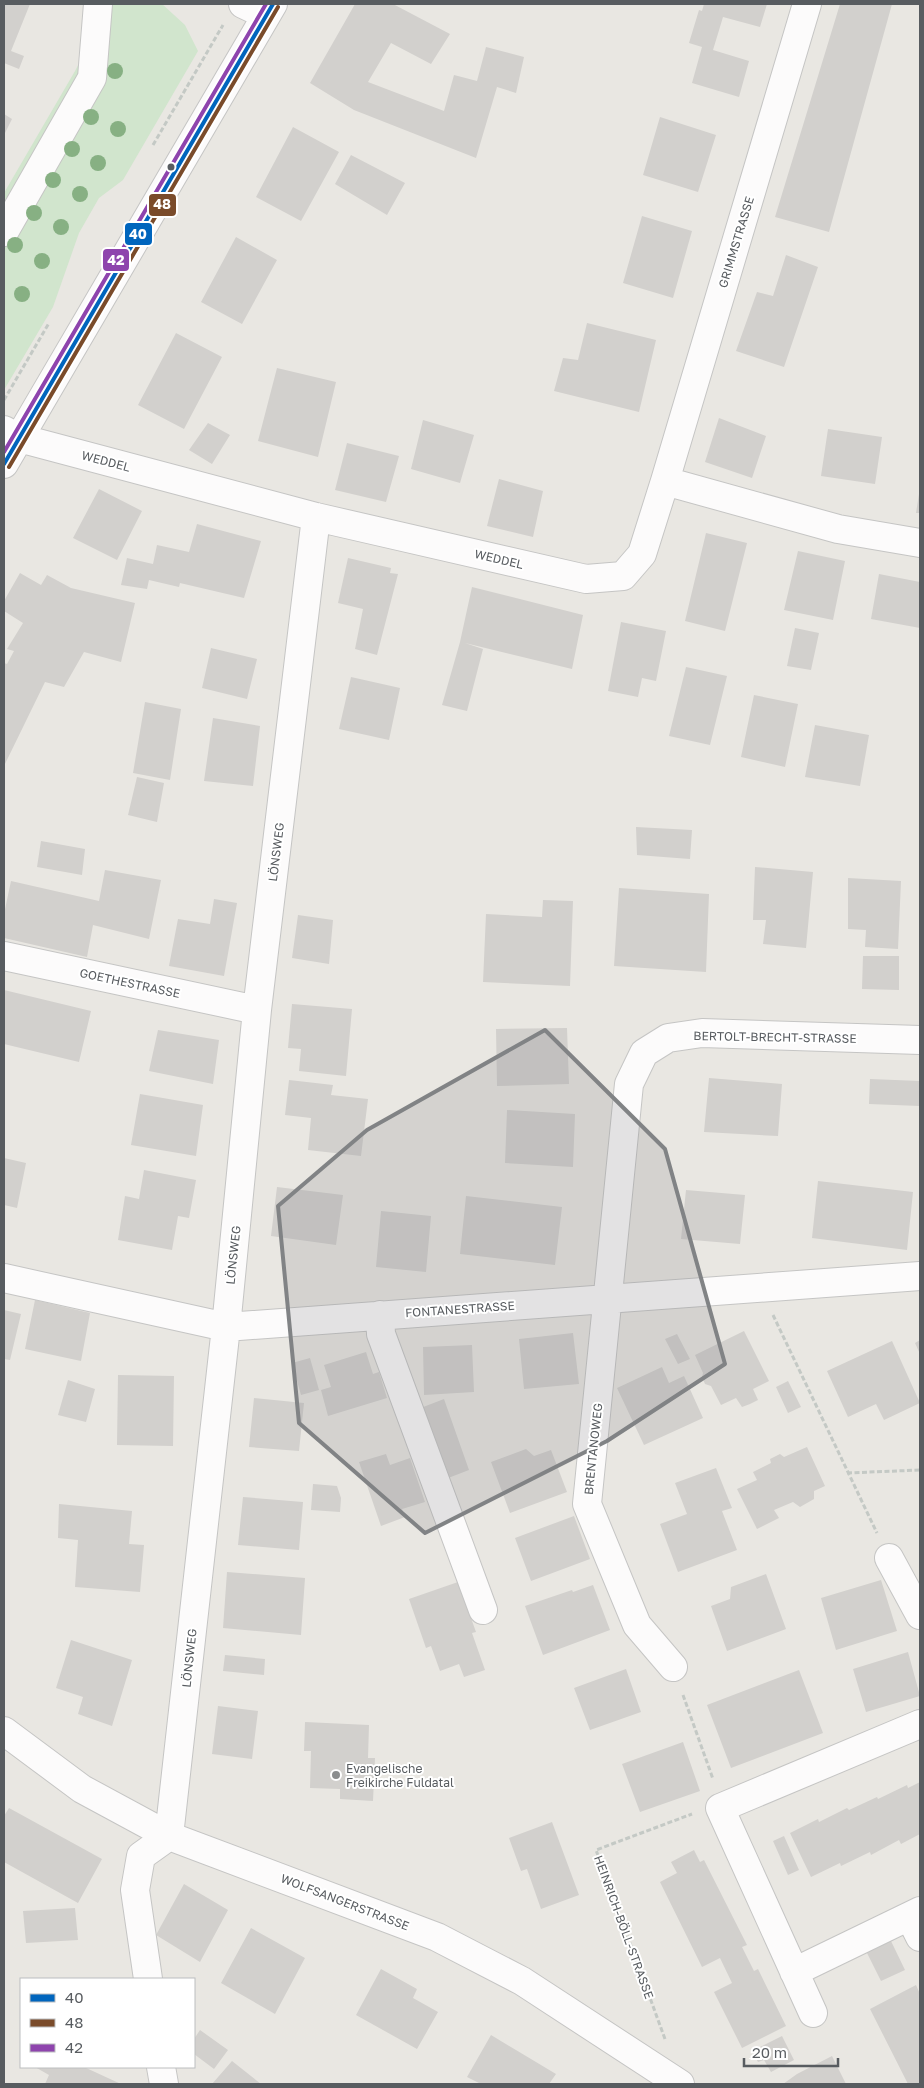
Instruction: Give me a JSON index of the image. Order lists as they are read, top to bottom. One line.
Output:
{"streets":{"street":["GRIMMSTRASSE","WEDDEL","LÖNSWEG","GOETHESTRASSE","BERTOLT-BRECHT-STRASSE","FONTANESTRASSE","BRENTANOWEG","WOLFSANGERSTRASSE"],"path":["HEINRICH-BÖLL-STRASSE"]},"crossings":[["GRIMMSTRASSE","WEDDEL"],["WEDDEL","LÖNSWEG"],["LÖNSWEG","GOETHESTRASSE"],["LÖNSWEG","FONTANESTRASSE"],["LÖNSWEG","WOLFSANGERSTRASSE"],["BERTOLT-BRECHT-STRASSE","FONTANESTRASSE"],["BERTOLT-BRECHT-STRASSE","BRENTANOWEG"],["FONTANESTRASSE","BRENTANOWEG"],["WOLFSANGERSTRASSE","HEINRICH-BÖLL-STRASSE"]],"places":["Evangelische Freikirche Fuldatal"],"lines":["transit line 40","transit line 42","transit line 48"],"legend":["40","48","42"],"scale_bar":"20 m"}
